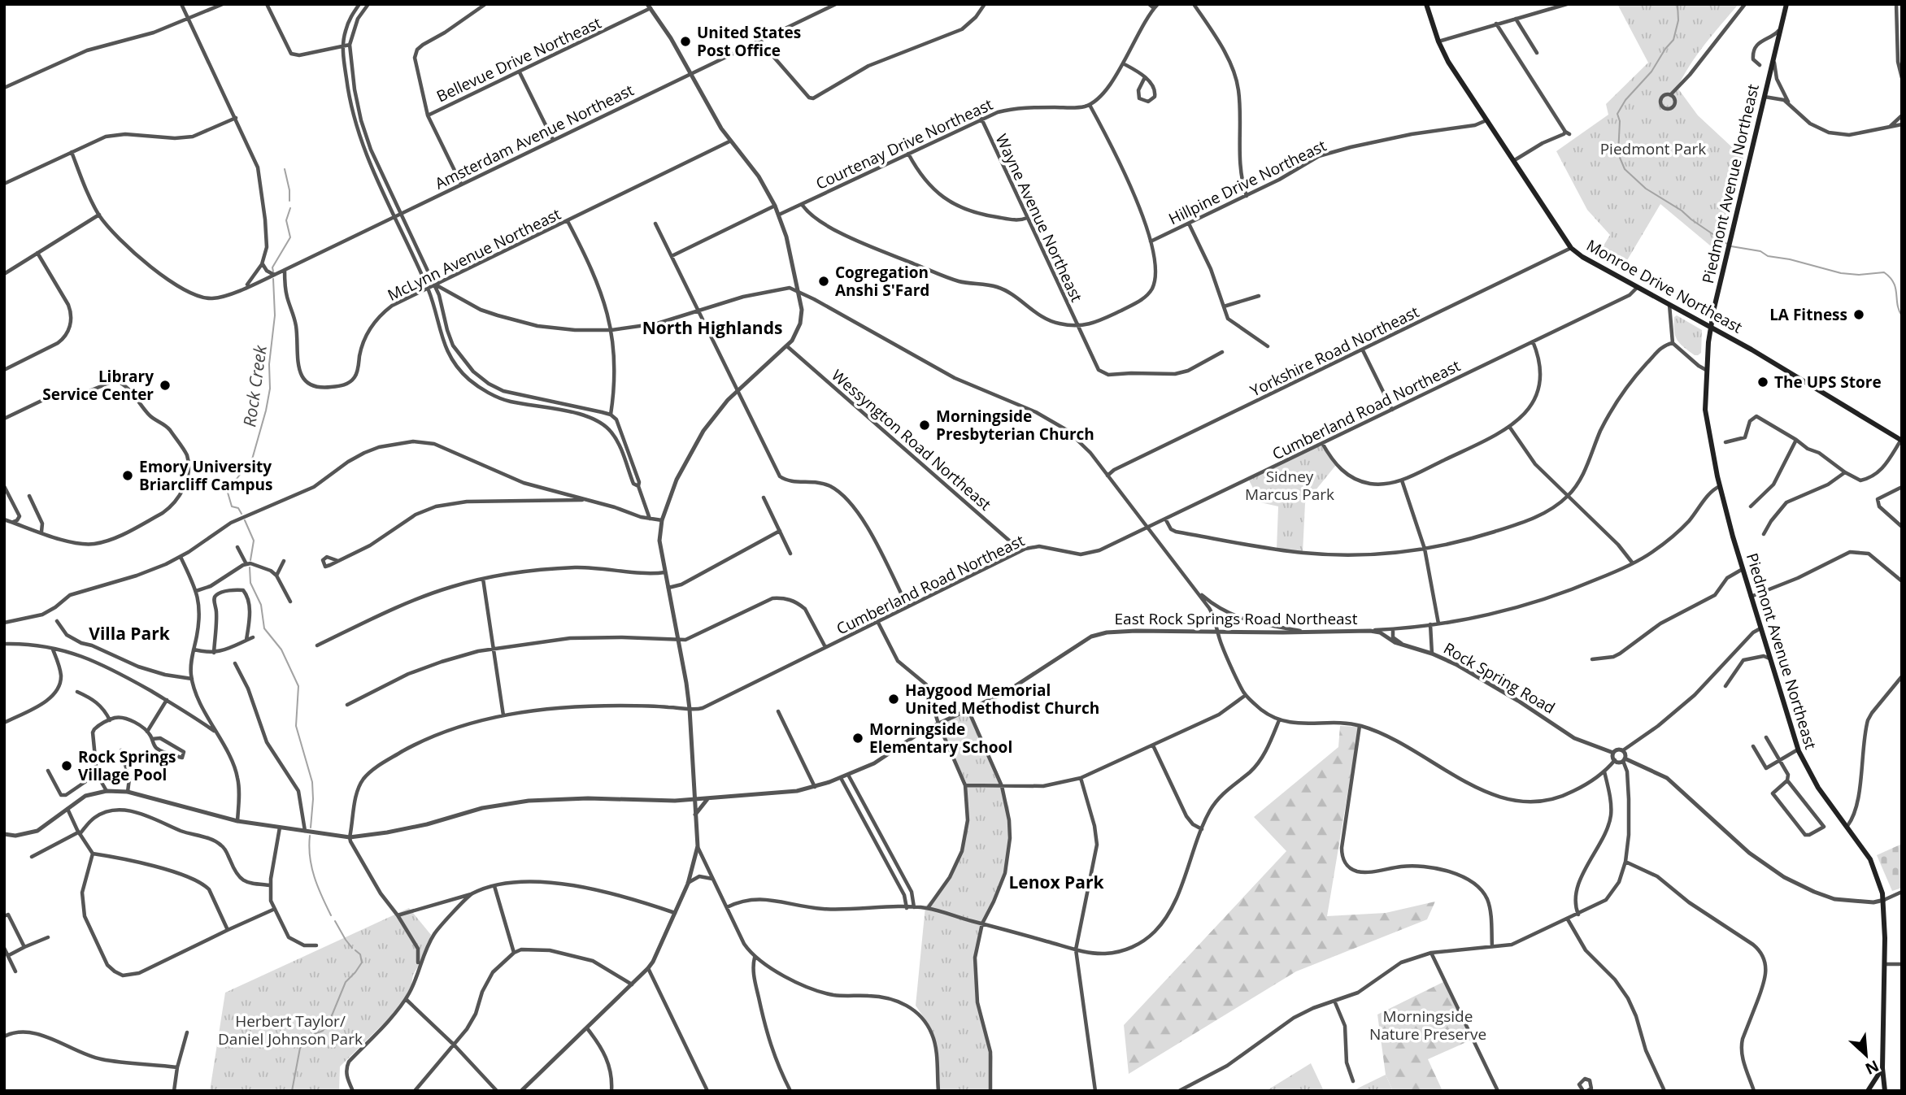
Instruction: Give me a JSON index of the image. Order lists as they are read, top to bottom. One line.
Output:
{"streets":{"main road":["Piedmont Avenue Northeast","Monroe Drive Northeast"],"street":["Bellevue Drive Northeast","Amsterdam Avenue Northeast","Courtenay Drive Northeast","Hillpine Drive Northeast","Wayne Avenue Northeast","McLynn Avenue Northeast","Yorkshire Road Northeast","Cumberland Road Northeast","Wessyngton Road Northeast","East Rock Springs Road Northeast","Rock Spring Road"]},"crossings":[["Amsterdam Avenue Northeast","McLynn Avenue Northeast"],["Courtenay Drive Northeast","Wayne Avenue Northeast"],["Hillpine Drive Northeast","Monroe Drive Northeast"],["Piedmont Avenue Northeast","Monroe Drive Northeast"],["Monroe Drive Northeast","Yorkshire Road Northeast"],["Monroe Drive Northeast","Cumberland Road Northeast"],["Cumberland Road Northeast","Wessyngton Road Northeast"],["Cumberland Road Northeast","East Rock Springs Road Northeast"],["East Rock Springs Road Northeast","Rock Spring Road"]],"districts":["North Highlands","Villa Park","Lenox Park"],"water":["Rock Creek"],"parks":["Piedmont Park","Sidney Marcus Park","Morningside Nature Preserve","Herbert Taylor/ Daniel Johnson Park"],"places":["United States Post Office","Cogregation Anshi S'Fard","LA Fitness","The UPS Store","Library Service Center","Morningside Presbyterian Church","Emory University Briarcliff Campus","Haygood Memorial United Methodist Church","Morningside Elementary School","Rock Springs Village Pool"],"north":"bottom right"}
